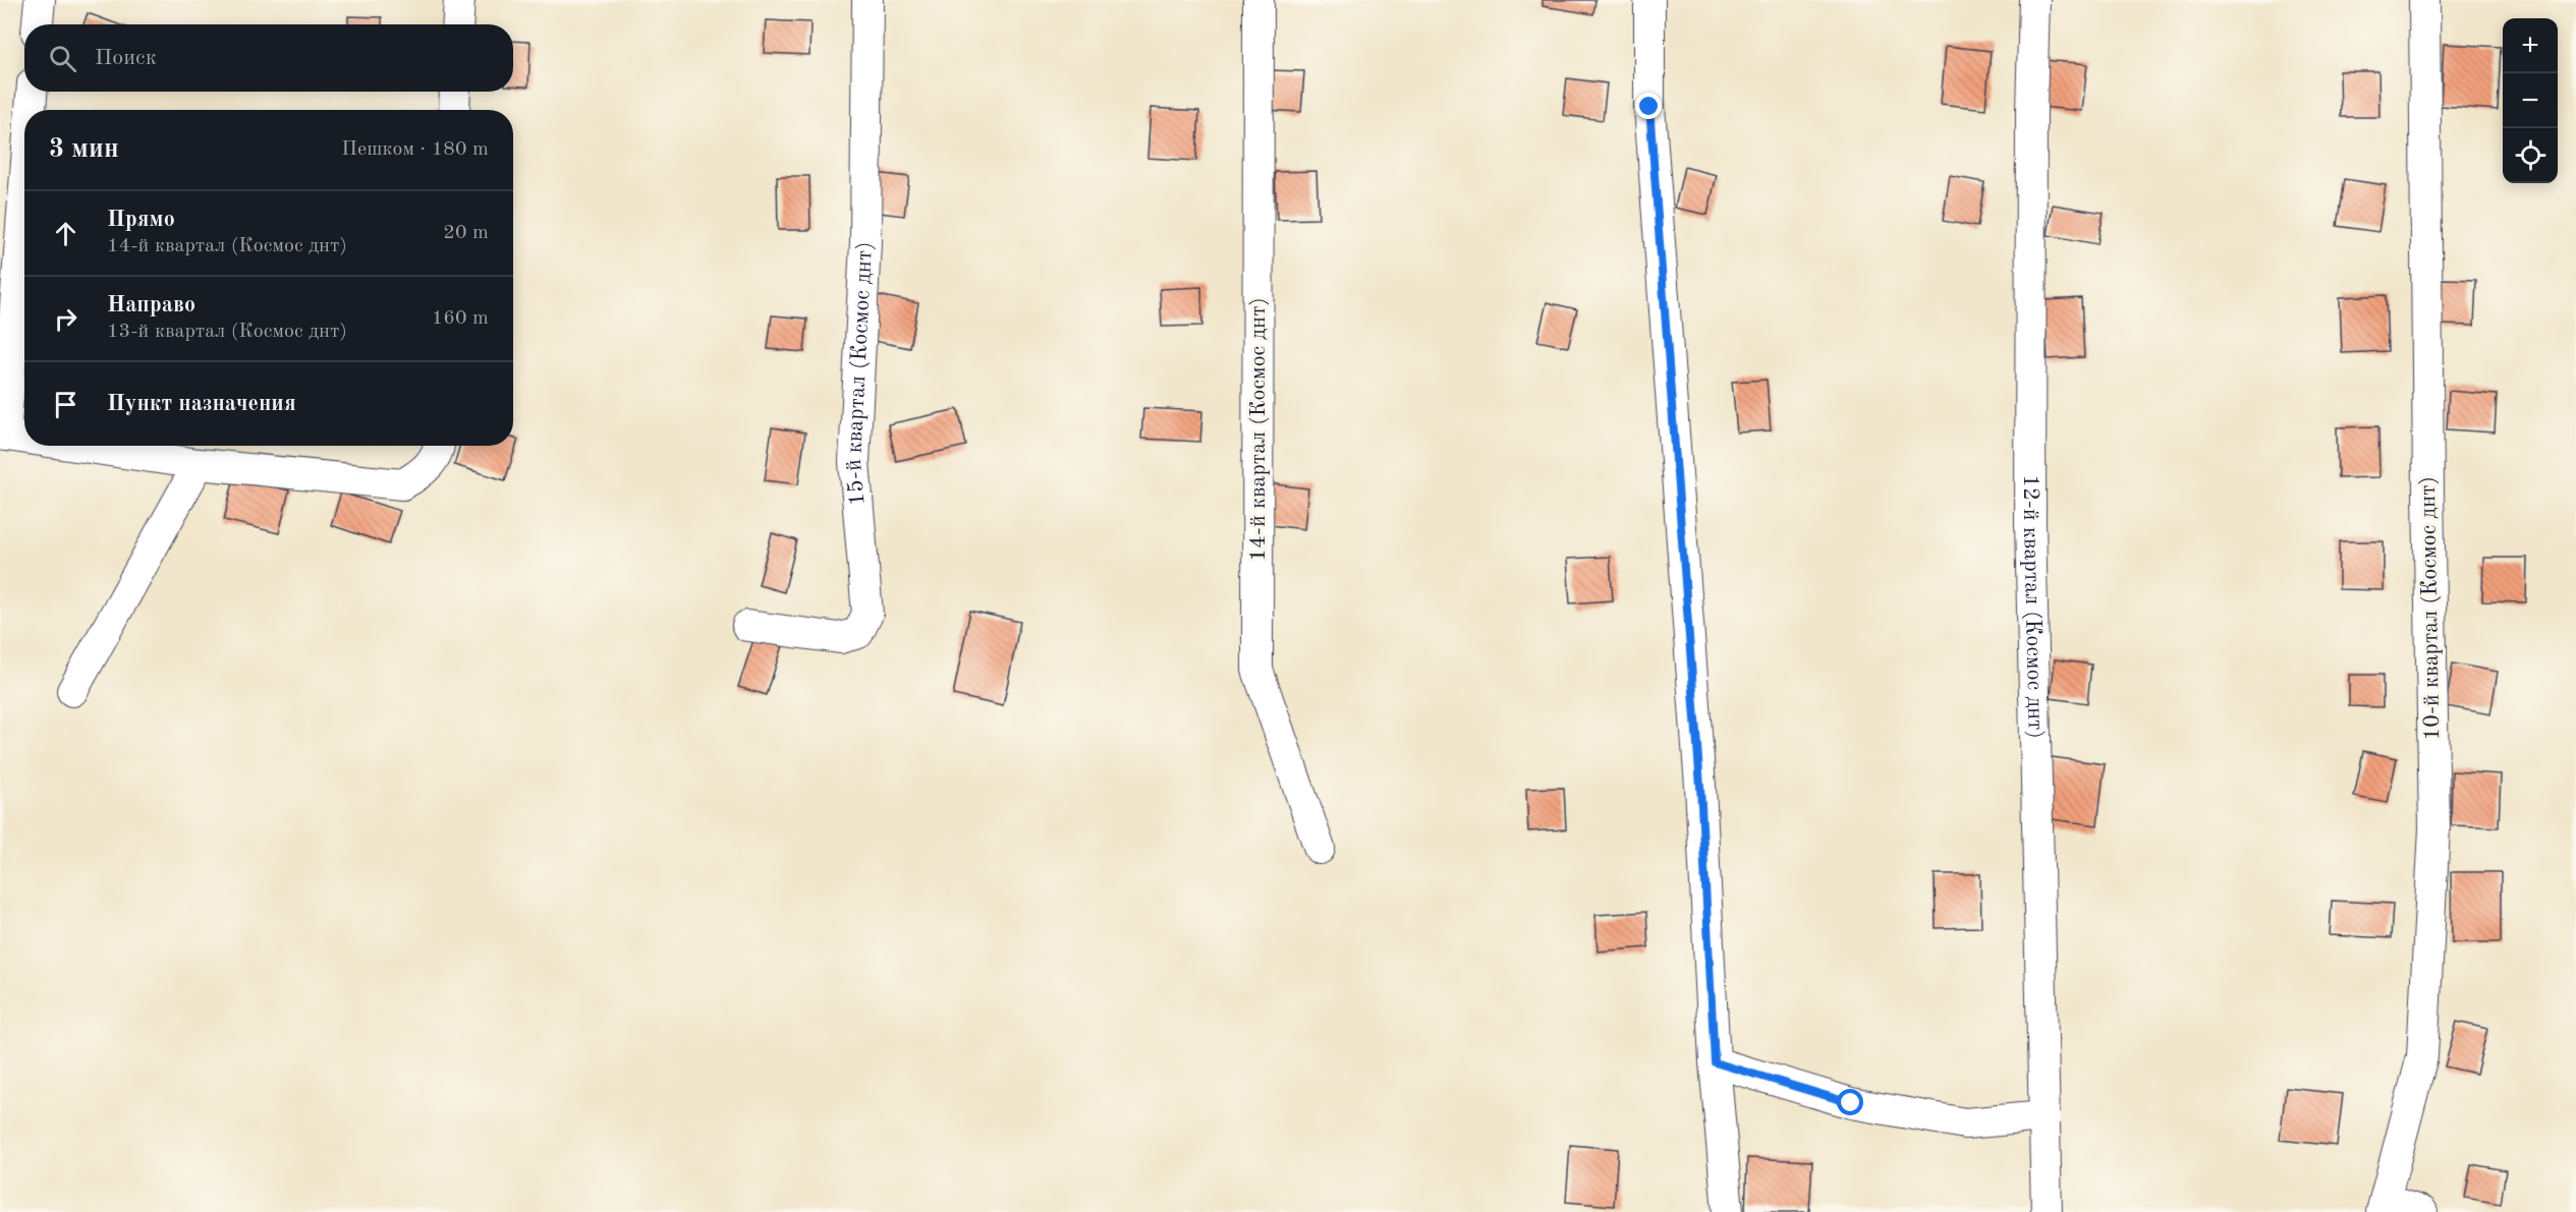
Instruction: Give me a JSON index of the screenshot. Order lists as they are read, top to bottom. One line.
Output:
{"streets":{"street":["15-й квартал (Космос днт)","14-й квартал (Космос днт)","12-й квартал (Космос днт)","10-й квартал (Космос днт)"]},"page":{"map_buttons":["+","−"],"search":"Поиск","heading":["3 мин","Пешком · 180 m"],"list":[["Прямо","14-й квартал (Космос днт)","20 m"],["Направо","13-й квартал (Космос днт)","160 m"],"Пункт назначения"]}}
